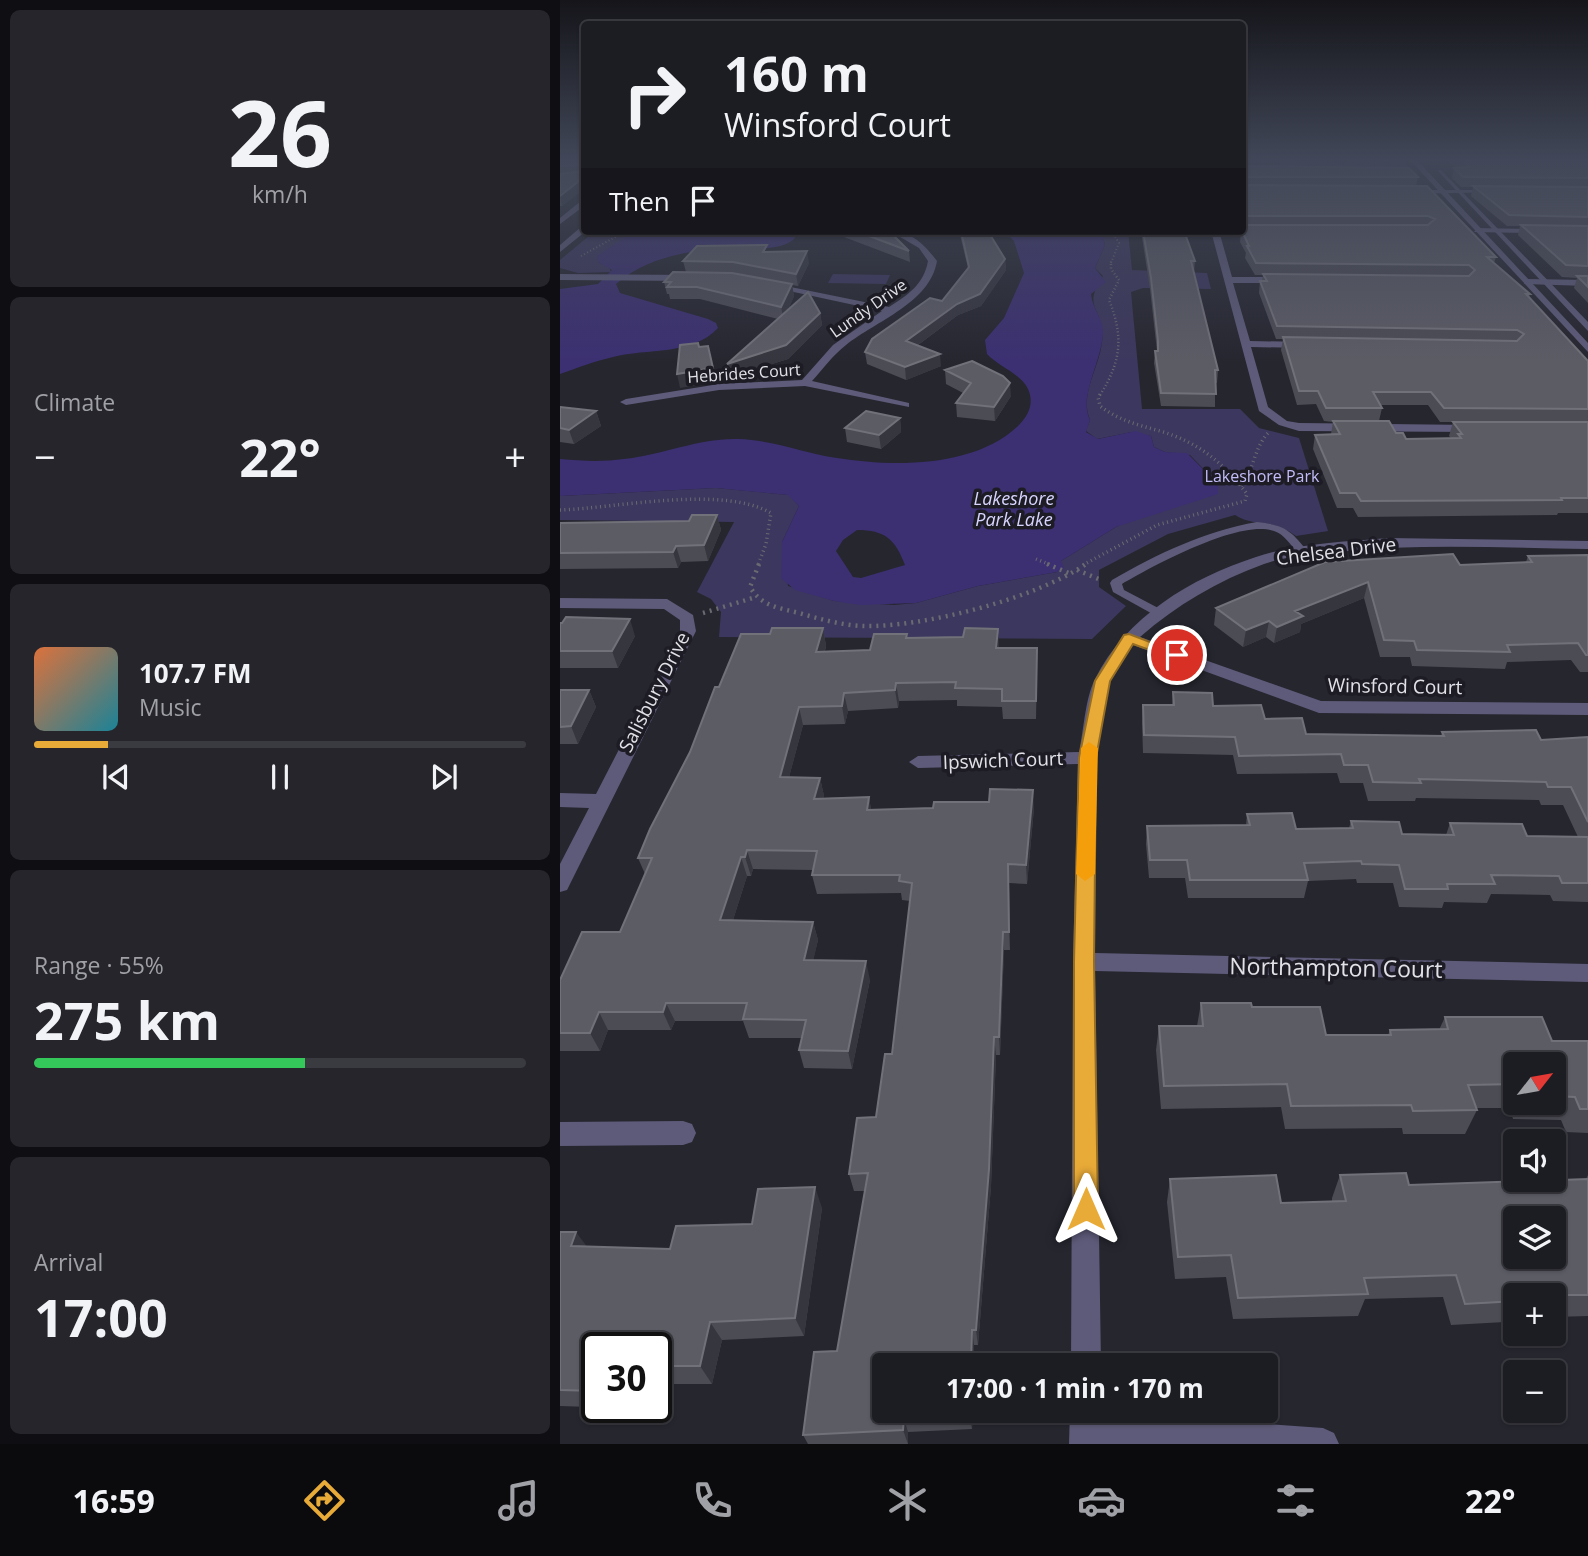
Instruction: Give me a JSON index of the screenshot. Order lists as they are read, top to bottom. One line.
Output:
{"streets":{"street":["Lundy Drive","Hebrides Court","Chelsea Drive","Winsford Court","Salisbury Drive","Ipswich Court","Northampton Court"]},"crossings":[["Lundy Drive","Hebrides Court"],["Chelsea Drive","Winsford Court"],["Chelsea Drive","Ipswich Court"],["Chelsea Drive","Northampton Court"]],"water":["Lakeshore Park Lake"],"parks":["Lakeshore Park"],"north":"top right","page":{"tile":[["26","km/h"],"Climate",["Range · 55%","275 km"],["Arrival","17:00"]],"turn":["160 m","Winsford Court"],"then":"Then","heat":["−","22°","+"],"song":["107.7 FM","Music"],"map_buttons":["+","−"],"limit":"30","trip":"17:00 · 1 min · 170 m","tabs":["16:59","22°"]}}
